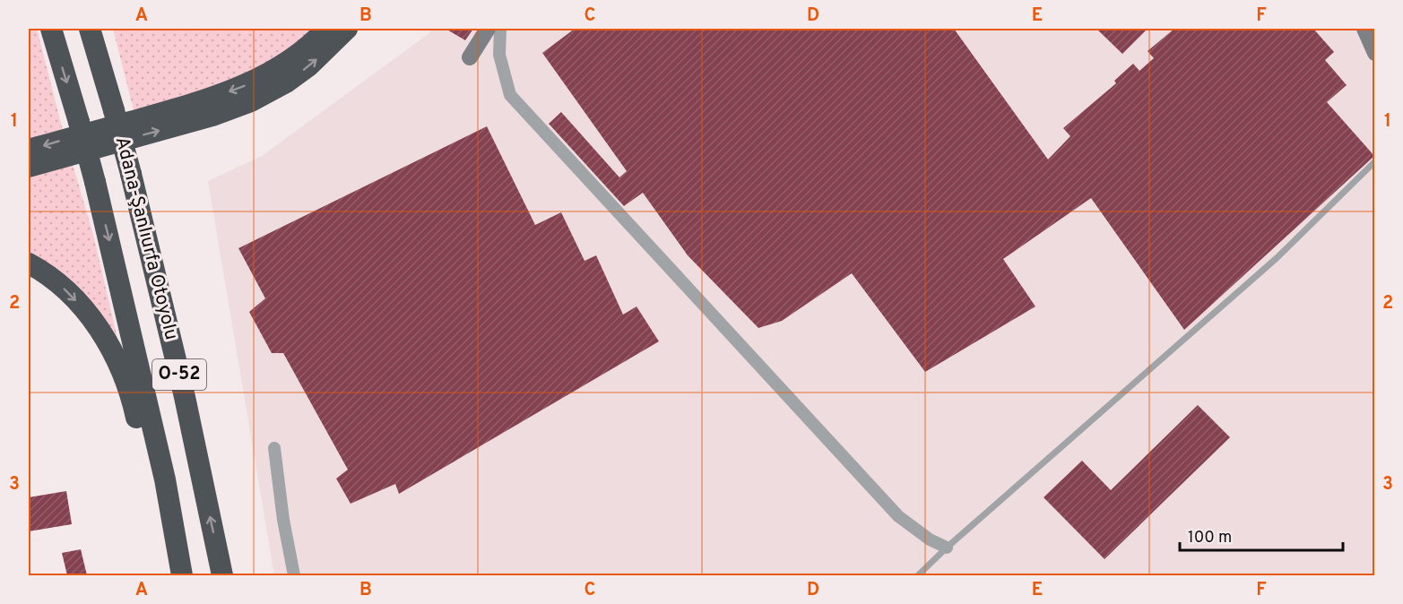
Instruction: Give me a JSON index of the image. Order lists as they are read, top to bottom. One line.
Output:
{"streets":{"highway":["Adana-Şanlıurfa Otoyolu","O-52"]},"scale_bar":"100 m","grid":{"columns":["A","B","C","D","E","F"],"rows":["1","2","3"]}}
